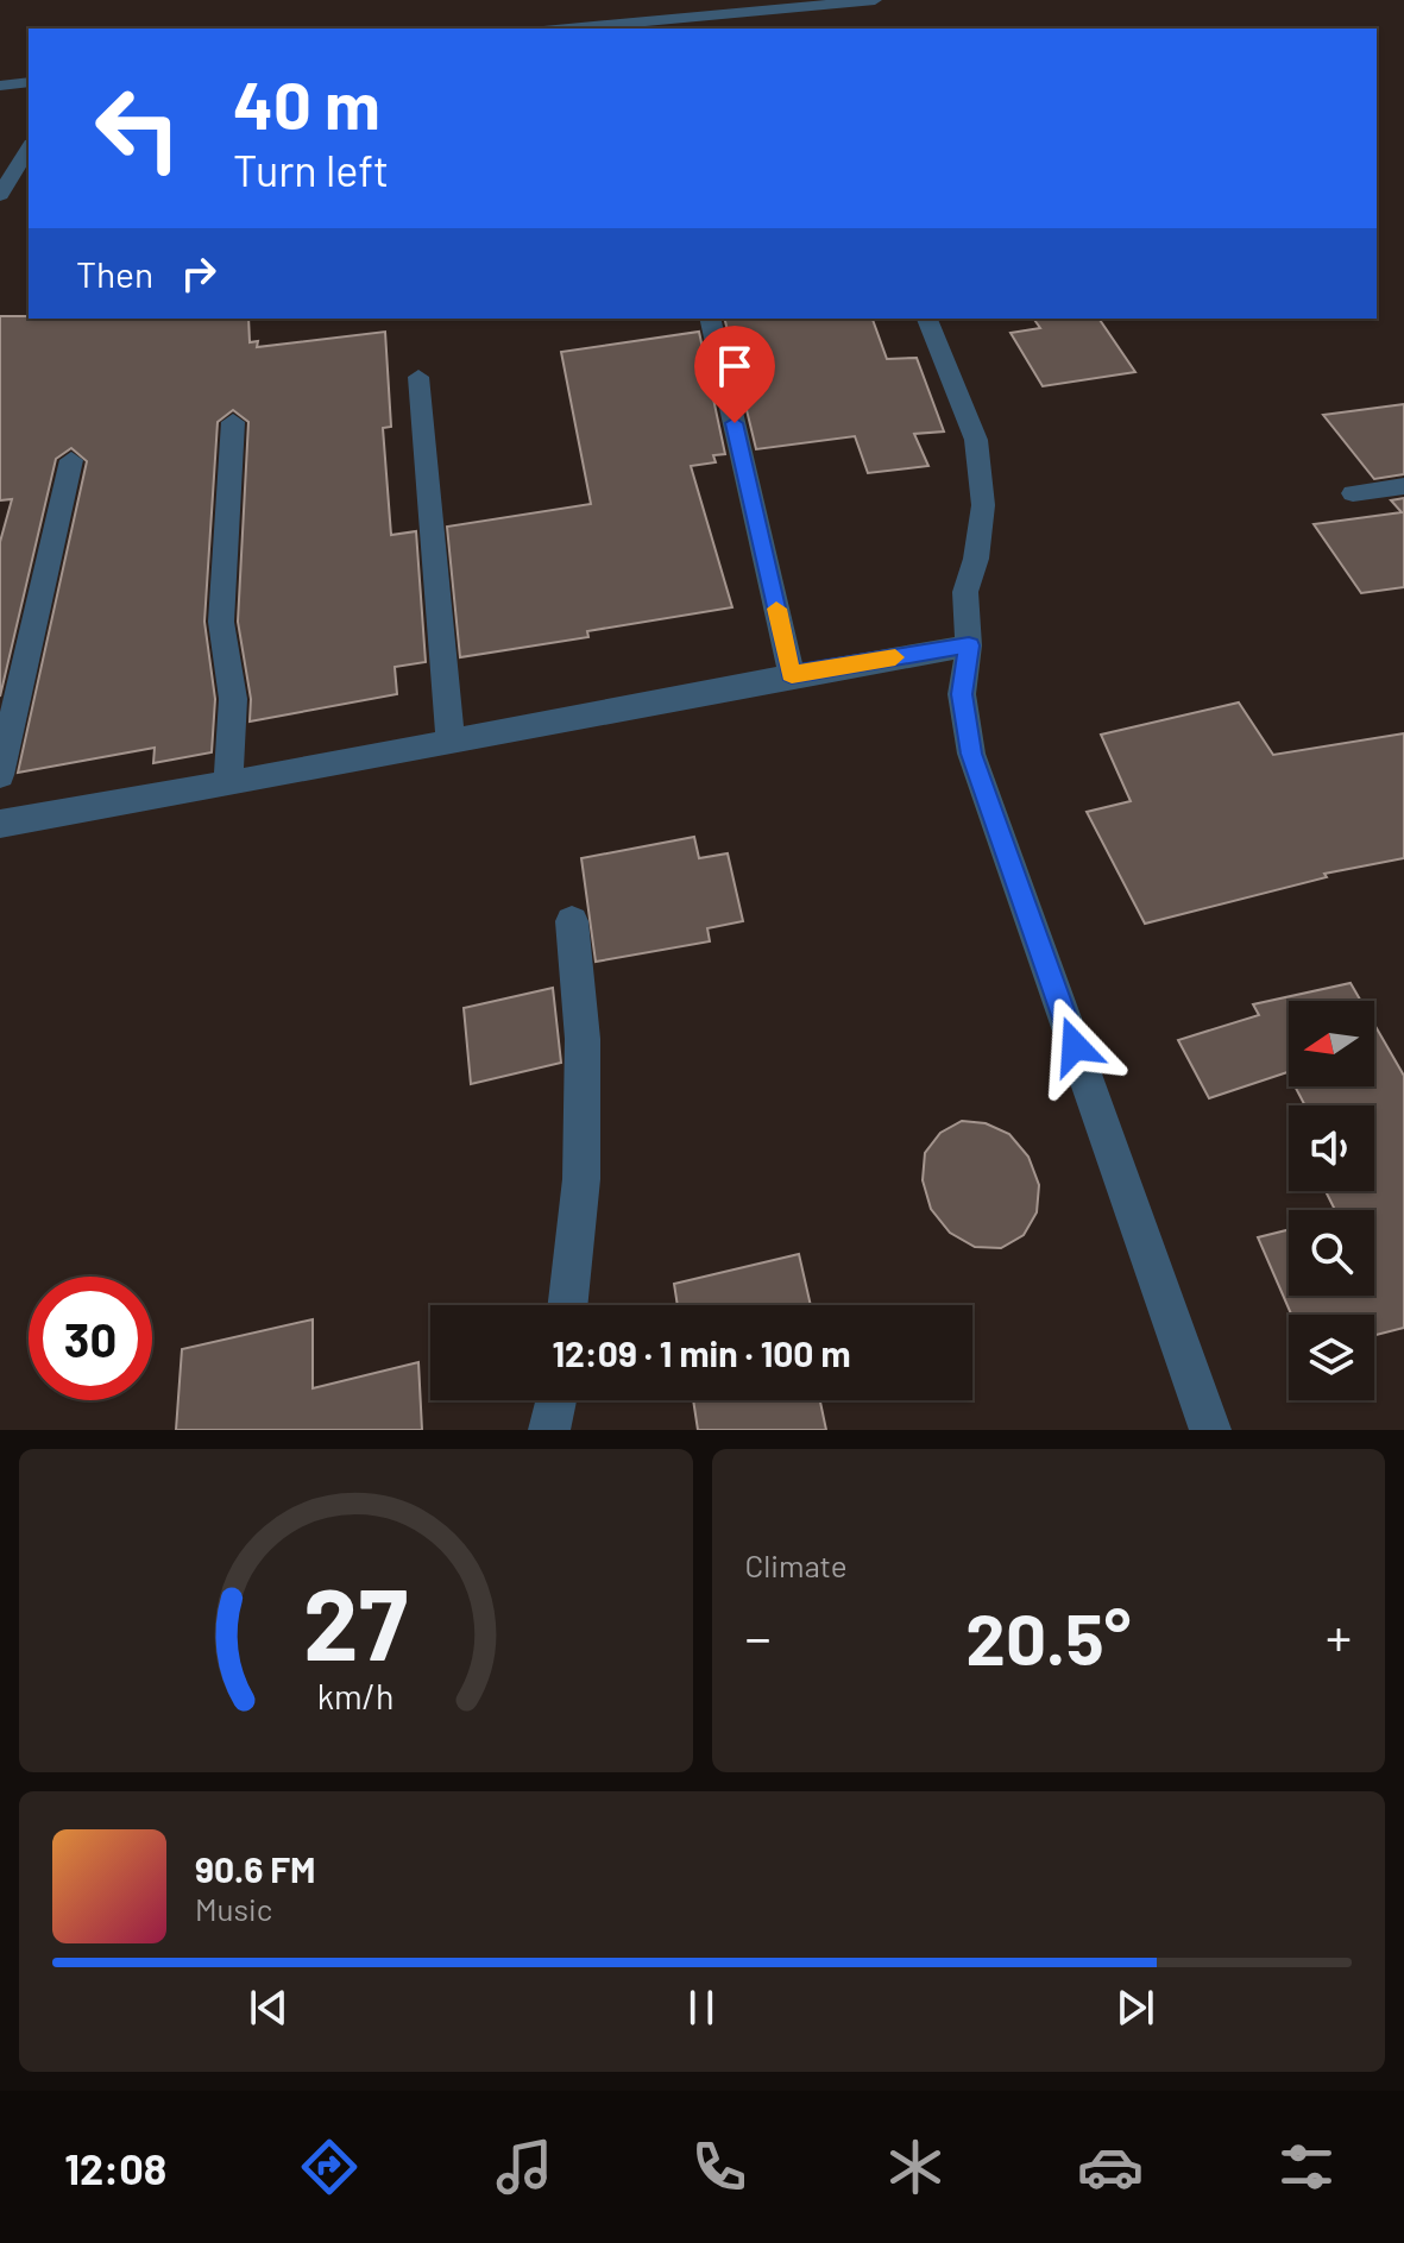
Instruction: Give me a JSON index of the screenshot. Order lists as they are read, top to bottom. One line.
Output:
{"north":"left","page":{"turn":["40 m","Turn left"],"then":"Then","limit":"30","trip":"12:09 · 1 min · 100 m","tile":"Climate","heat":["−","20.5°","+"],"song":["90.6 FM","Music"],"tabs":"12:08","gauge":["27","km/h"]}}
